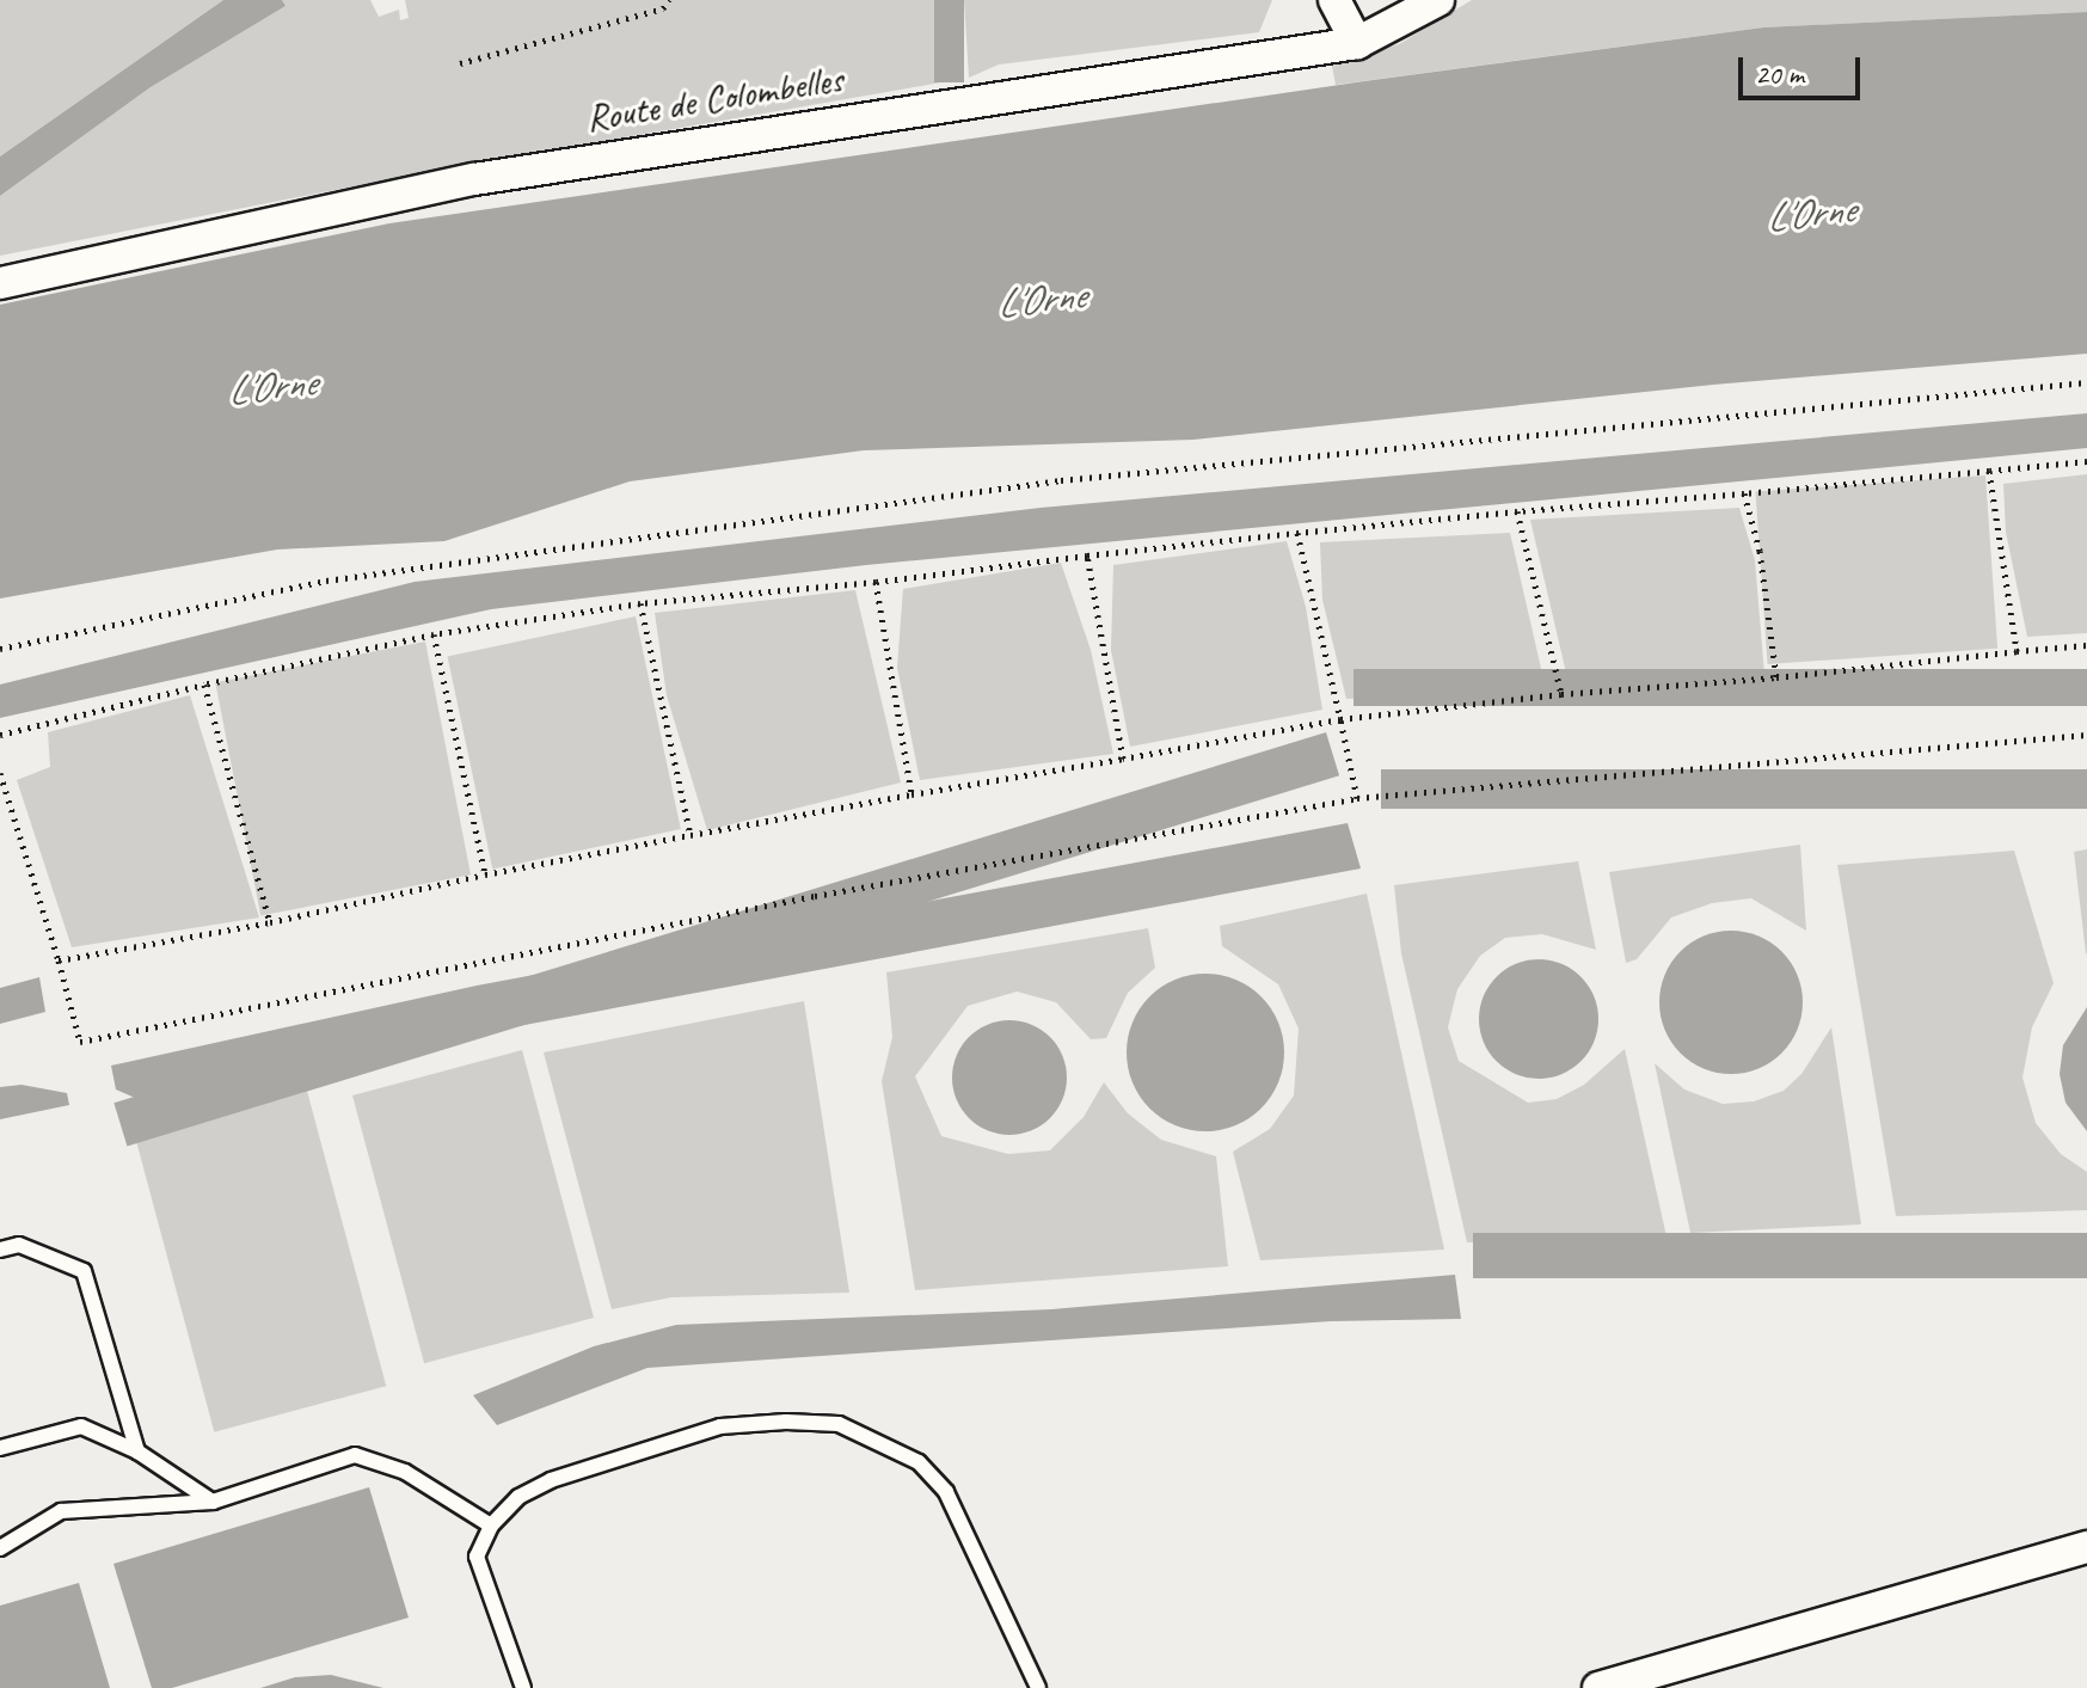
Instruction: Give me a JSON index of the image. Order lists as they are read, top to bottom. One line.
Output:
{"streets":{"street":["Route de Colombelles"]},"water":["L'Orne"],"scale_bar":"20 m"}
